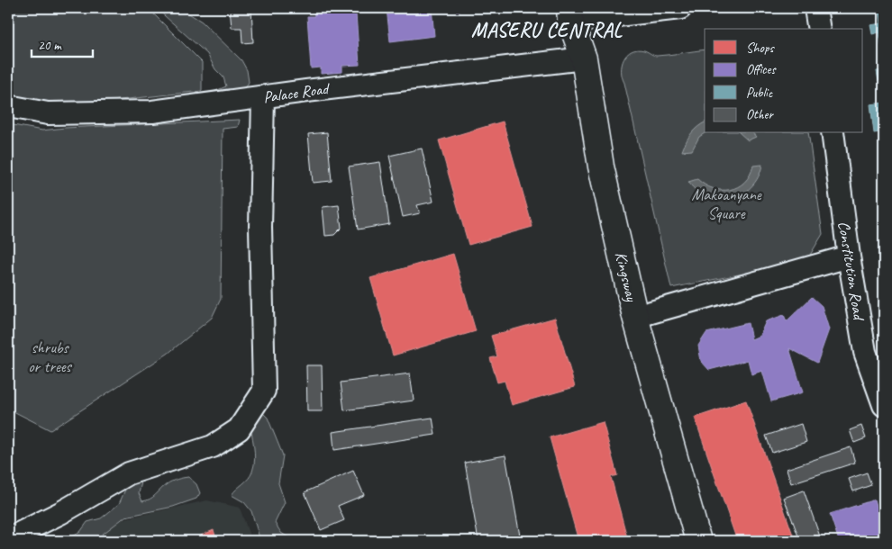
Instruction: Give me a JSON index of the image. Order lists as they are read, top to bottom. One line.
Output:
{"streets":{"main road":["Kingsway"],"street":["Palace Road","Constitution Road"]},"crossings":[["Palace Road","Kingsway"]],"districts":["MASERU CENTRAL"],"parks":["Makoanyane Square","shrubs or trees"],"legend":["Shops","Offices","Public","Other"],"scale_bar":"20 m"}
